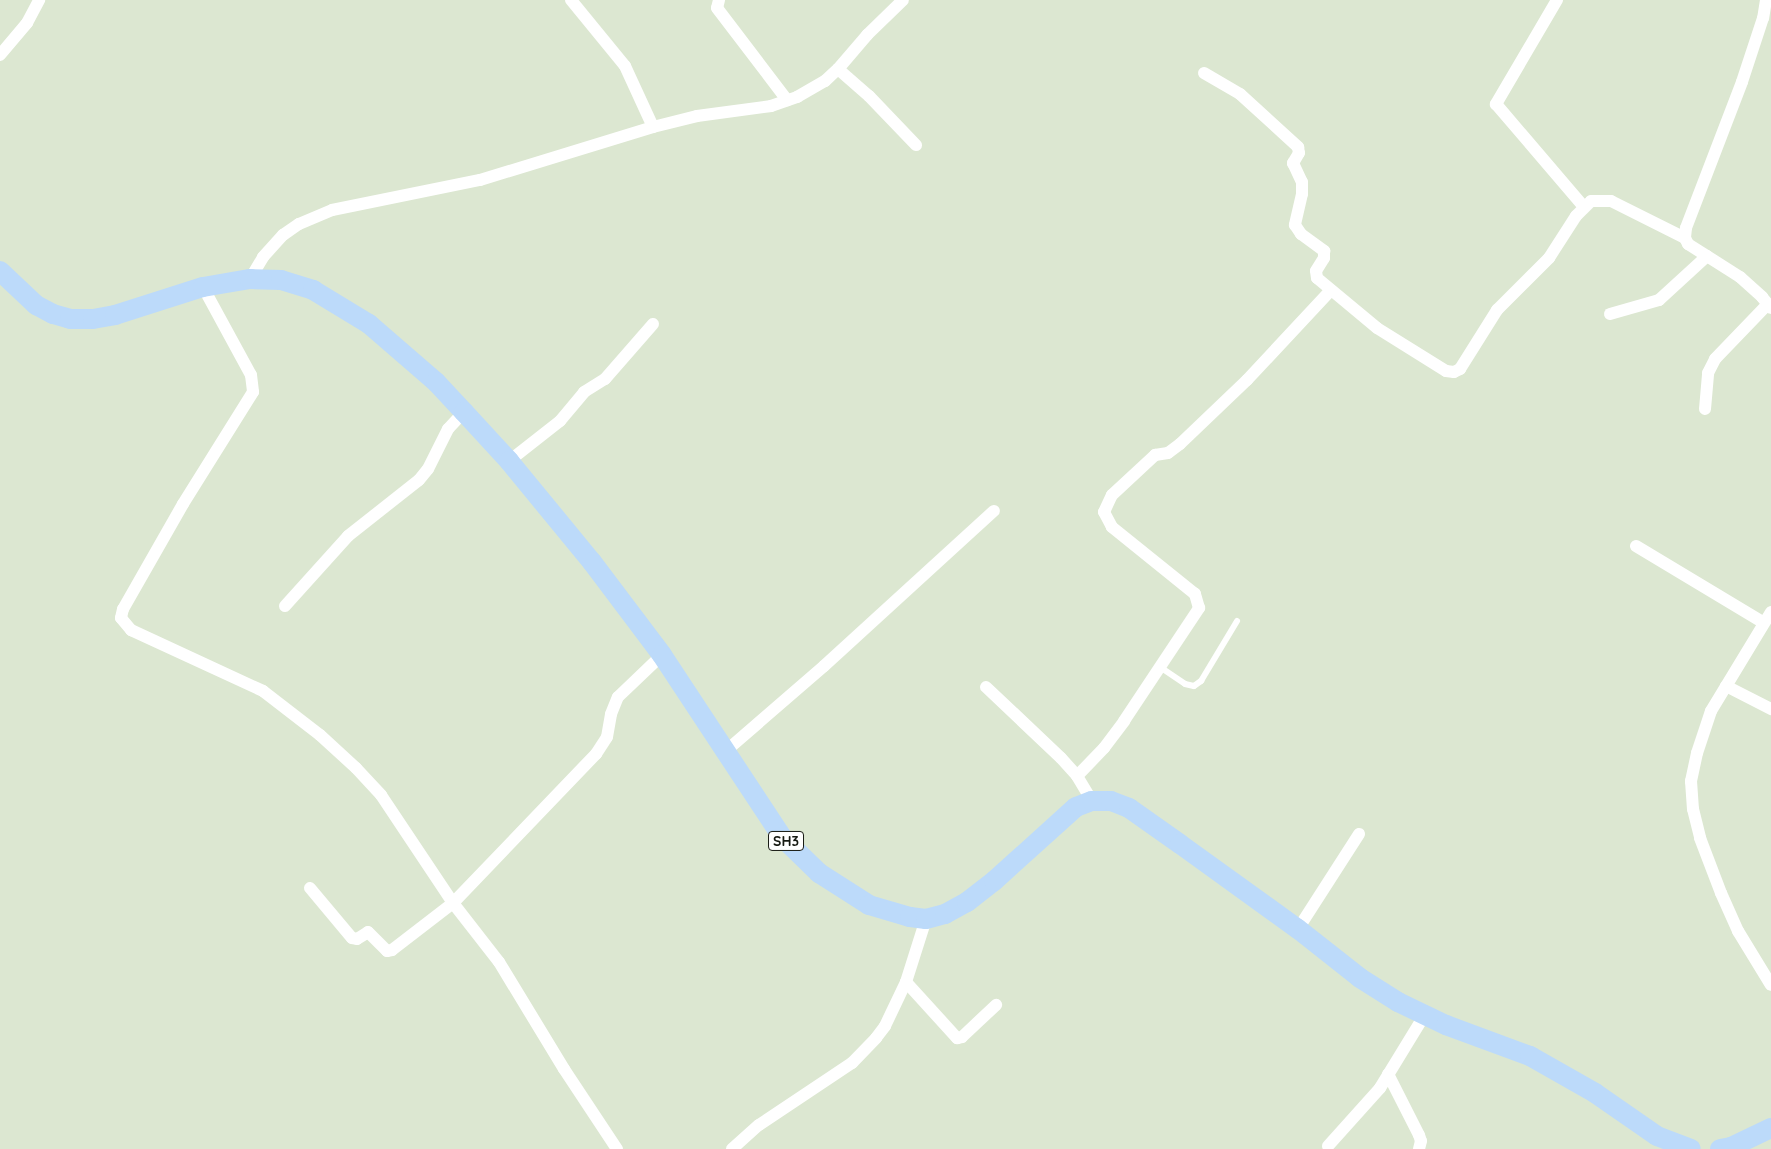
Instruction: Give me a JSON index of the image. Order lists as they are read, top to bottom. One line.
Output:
{"streets":{"main road":["SH3"]}}
